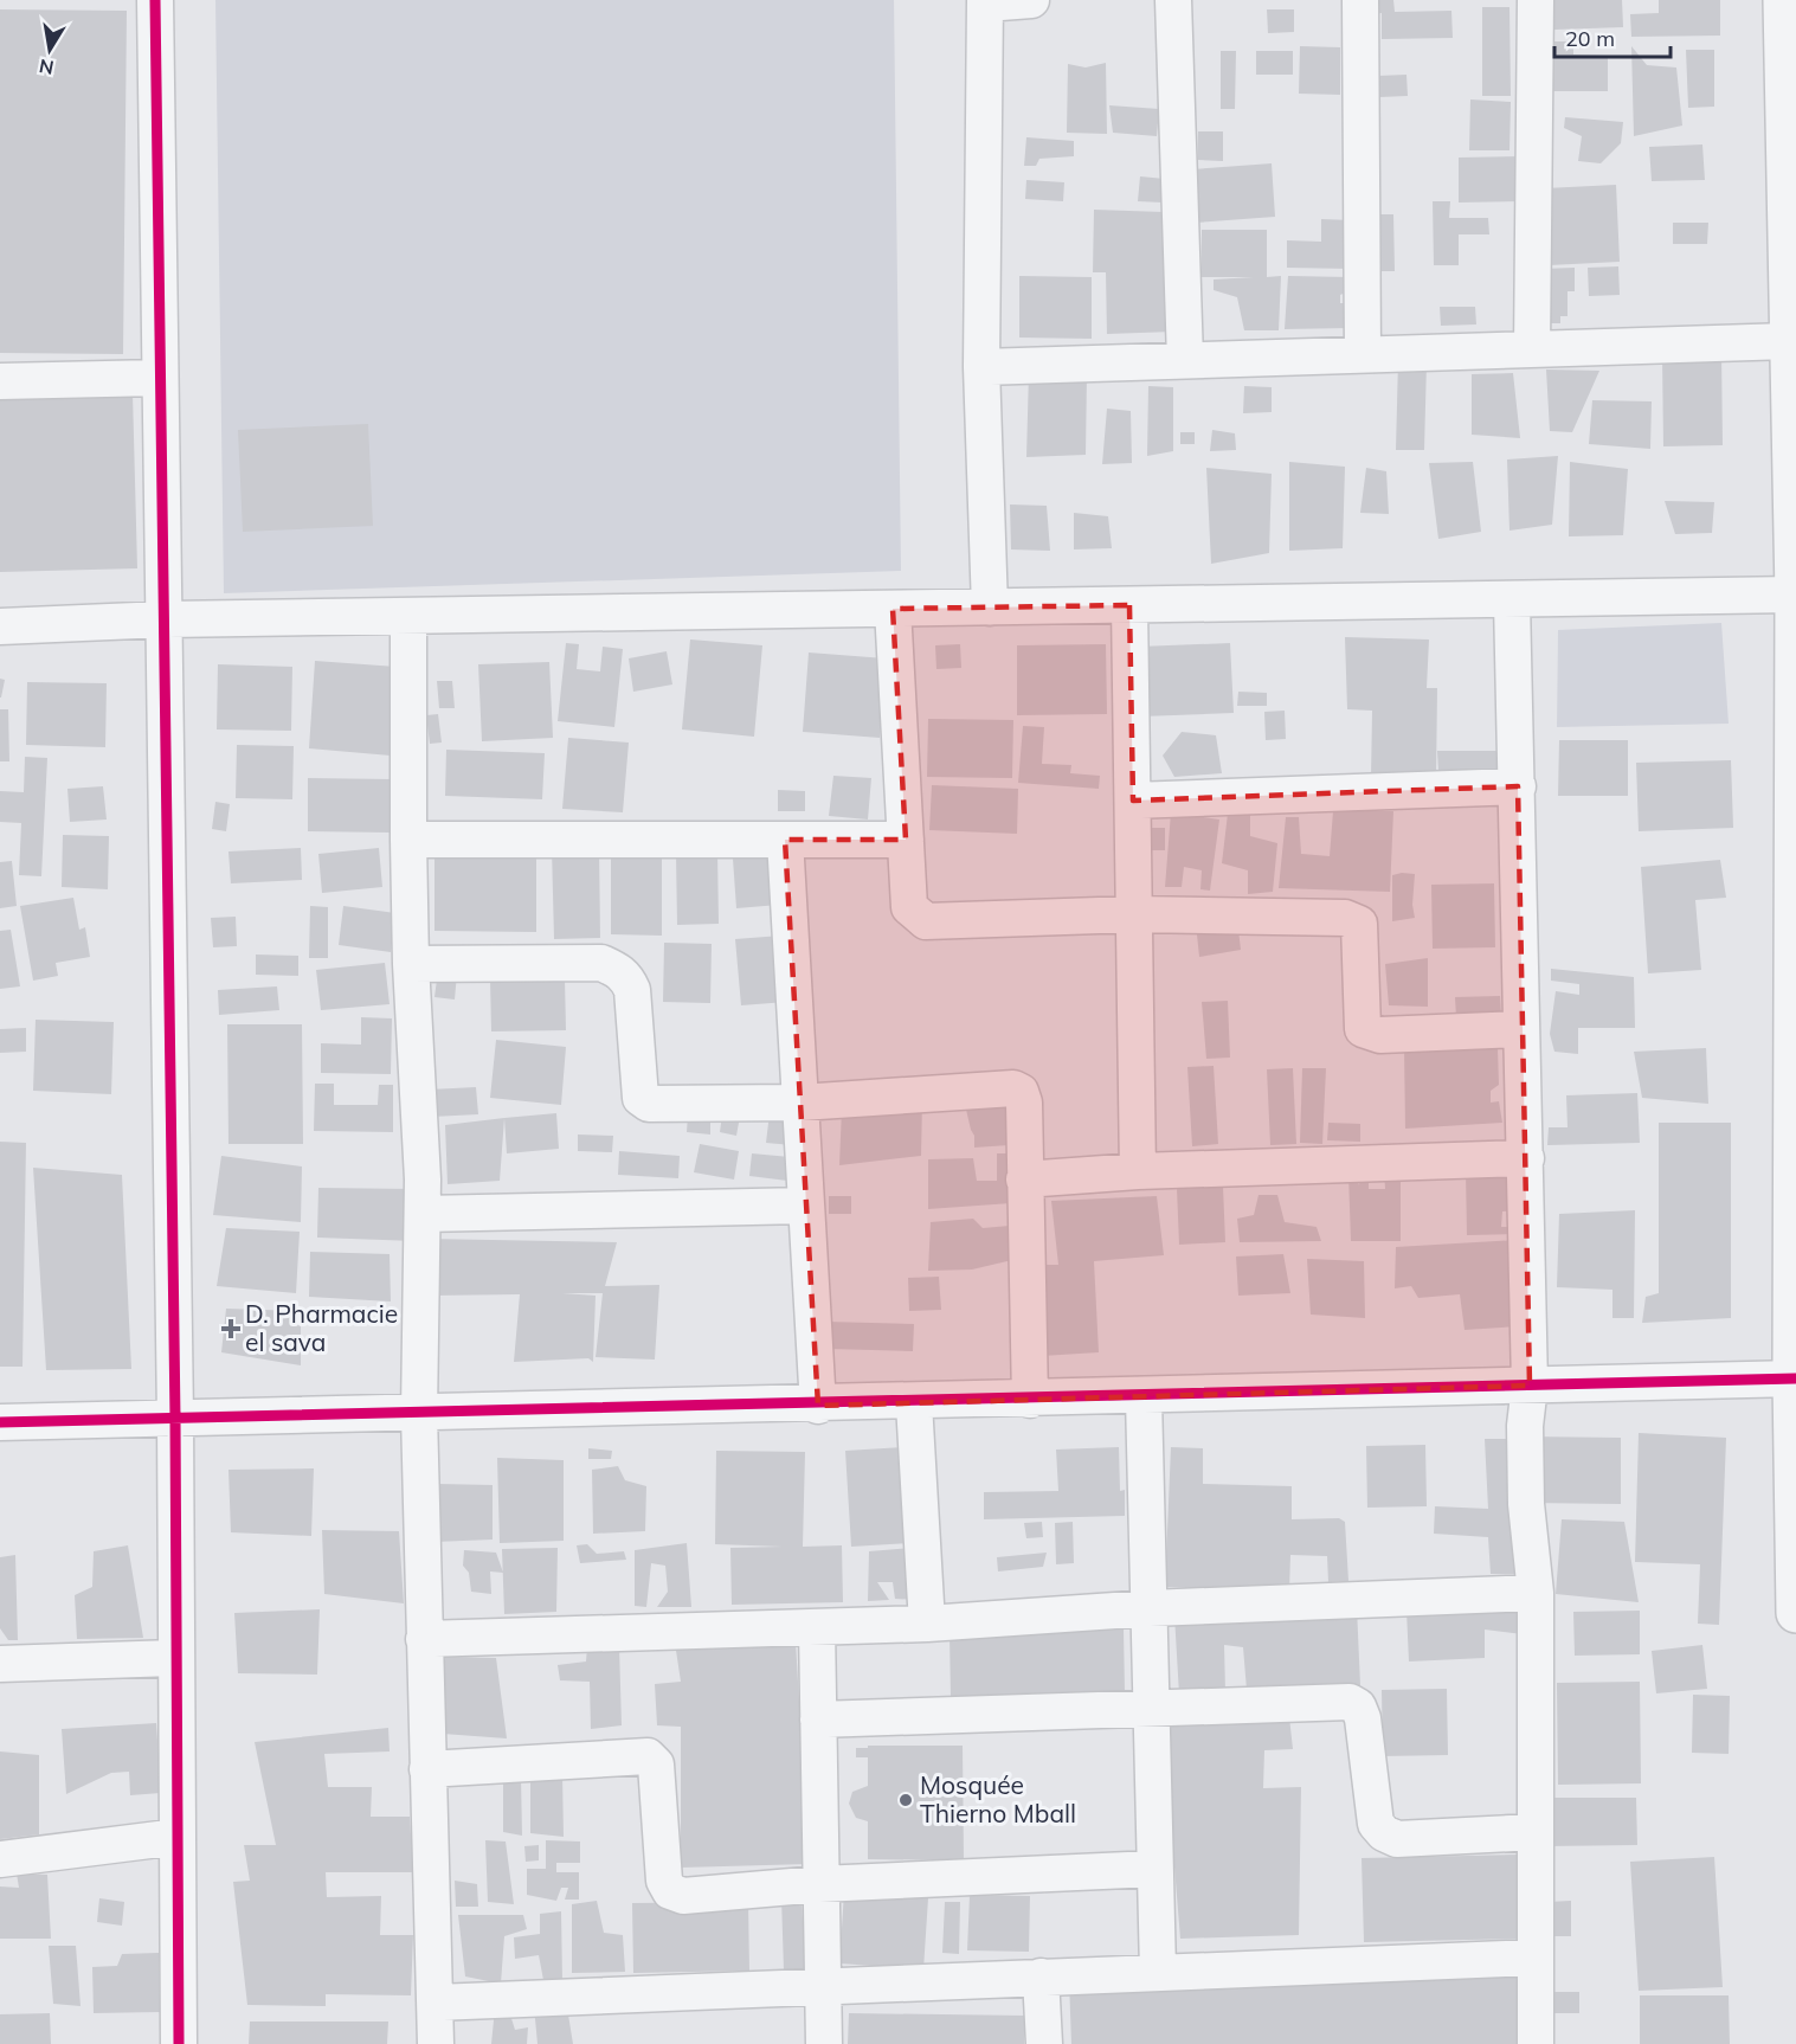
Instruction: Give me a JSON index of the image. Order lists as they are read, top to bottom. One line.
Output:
{"places":{"health":["D. Pharmacie el sava"],"other":["Mosquée Thierno Mball"]},"scale_bar":"20 m","north":"bottom"}
